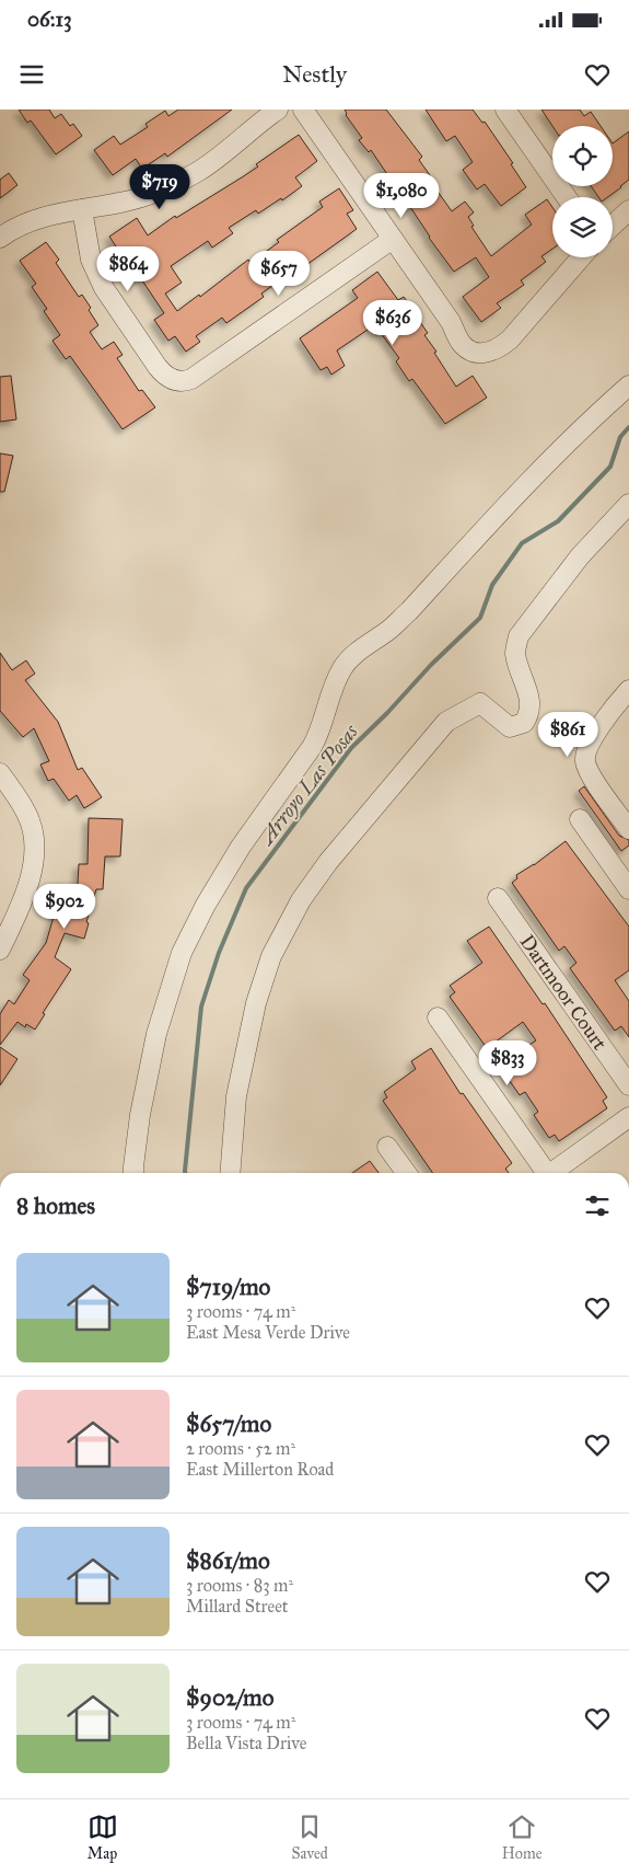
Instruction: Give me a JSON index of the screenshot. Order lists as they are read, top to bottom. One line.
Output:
{"streets":{"street":["Dartmoor Court"]},"water":["Arroyo Las Posas"],"page":{"status":"06:13","header":"Nestly","price":["$719","$1,080","$864","$657","$636","$861","$902","$833"],"heading":"8 homes","list":[{"name":"$719/mo","note":"3 rooms · 74 m² · East Mesa Verde Drive"},{"name":"$657/mo","note":"2 rooms · 52 m² · East Millerton Road"},{"name":"$861/mo","note":"3 rooms · 83 m² · Millard Street"},{"name":"$902/mo","note":"3 rooms · 74 m² · Bella Vista Drive"}],"tabs":["Map","Saved","Home"]}}
